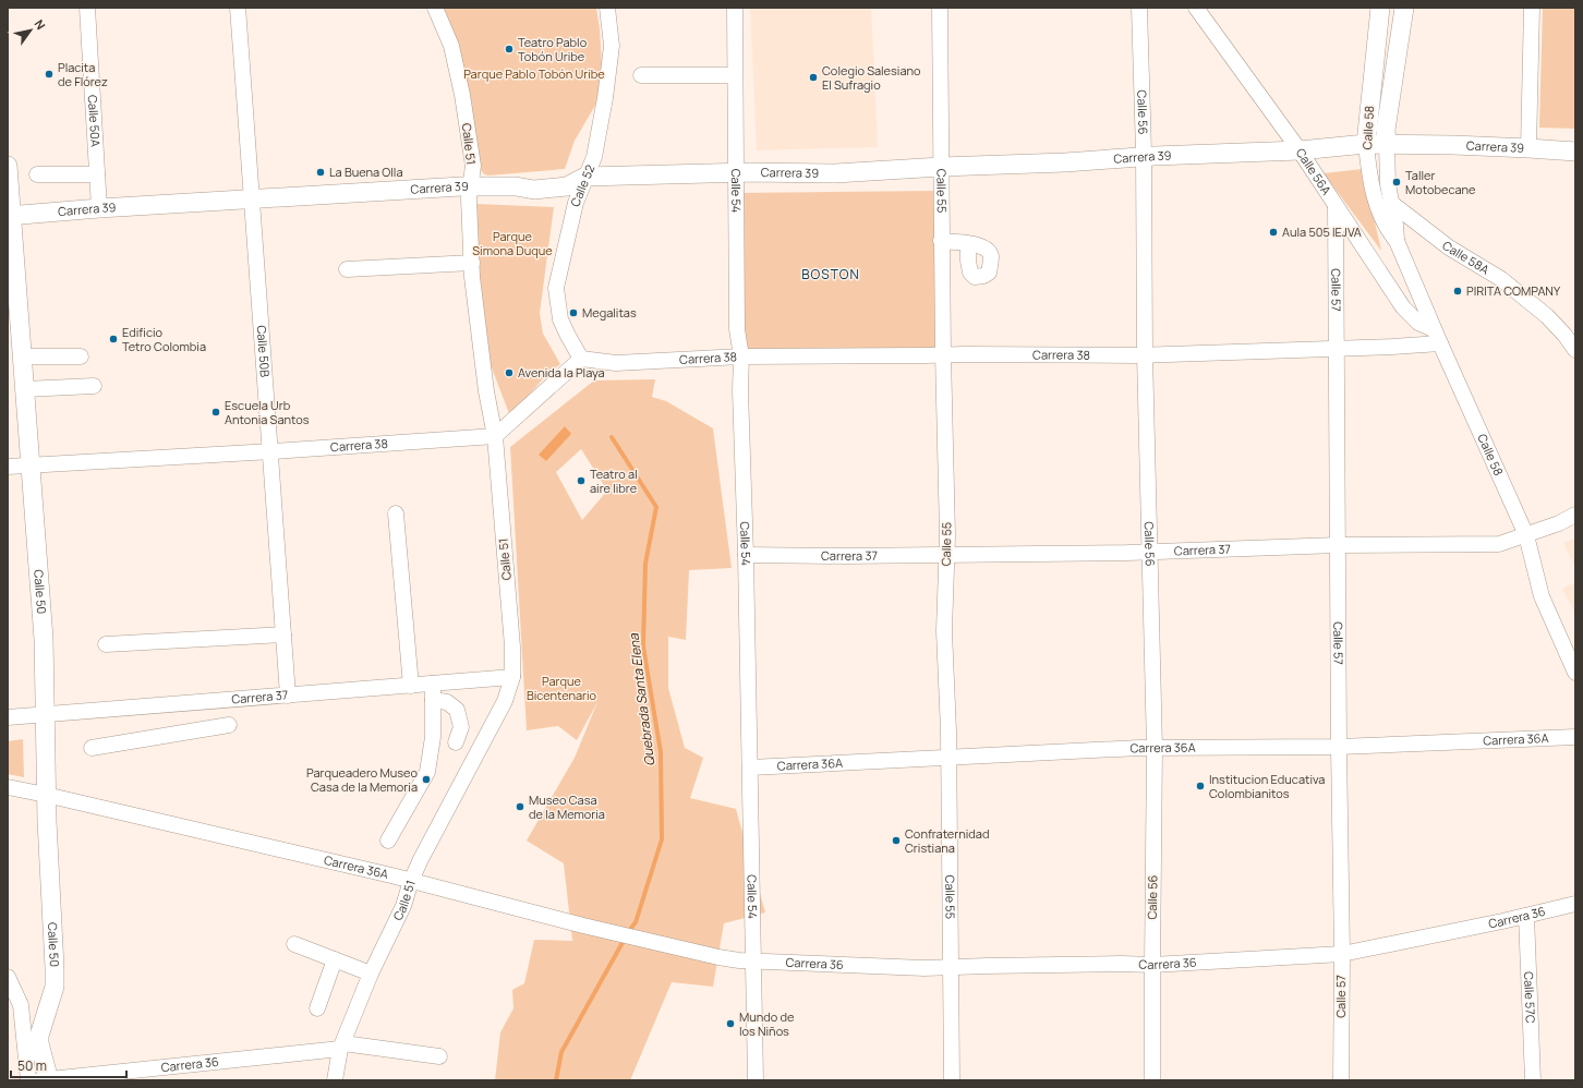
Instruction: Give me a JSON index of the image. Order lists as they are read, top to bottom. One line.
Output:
{"streets":{"main road":["Calle 58","Carrera 39","Calle 50"],"street":["Calle 56","Calle 50A","Calle 51","Calle 56A","Calle 52","Calle 54","Calle 55","Calle 58A","Calle 57","Calle 50B","Carrera 38","Carrera 37","Carrera 36A","Carrera 36","Calle 57C"]},"crossings":[["Calle 56","Carrera 39"],["Calle 56","Carrera 38"],["Calle 56","Carrera 37"],["Calle 56","Carrera 36A"],["Calle 56","Carrera 36"],["Calle 50A","Carrera 39"],["Calle 58","Carrera 39"],["Calle 58","Calle 56A"],["Calle 58","Calle 58A"],["Calle 58","Carrera 38"],["Calle 58","Carrera 37"],["Calle 51","Carrera 39"],["Calle 51","Carrera 38"],["Calle 51","Carrera 37"],["Calle 51","Carrera 36A"],["Calle 51","Carrera 36"],["Carrera 39","Calle 56A"],["Carrera 39","Calle 52"],["Carrera 39","Calle 54"],["Carrera 39","Calle 55"],["Carrera 39","Calle 50B"],["Carrera 39","Calle 50"],["Calle 56A","Calle 57"],["Calle 52","Carrera 38"],["Calle 54","Carrera 38"],["Calle 54","Carrera 37"],["Calle 54","Carrera 36A"],["Calle 54","Carrera 36"],["Calle 55","Carrera 38"],["Calle 55","Carrera 37"],["Calle 55","Carrera 36A"],["Calle 55","Carrera 36"],["Calle 57","Carrera 38"],["Calle 57","Carrera 37"],["Calle 57","Carrera 36A"],["Calle 57","Carrera 36"],["Calle 50B","Carrera 38"],["Calle 50B","Carrera 37"],["Carrera 38","Calle 50"],["Carrera 37","Calle 50"],["Calle 50","Carrera 36A"],["Calle 50","Carrera 36"],["Carrera 36A","Carrera 36"],["Carrera 36","Calle 57C"]],"districts":["BOSTON"],"water":["Quebrada Santa Elena"],"parks":["Parque Pablo Tobón Uribe","Parque Simona Duque","Parque Bicentenario"],"places":["Teatro Pablo Tobón Uribe","Placita de Flórez","Colegio Salesiano El Sufragio","La Buena Olla","Taller Motobecane","Aula 505 IEJVA","PIRITA COMPANY","Megalitas","Edificio Tetro Colombia","Avenida la Playa","Escuela Urb Antonia Santos","Teatro al aire libre","Parqueadero Museo Casa de la Memoria","Institucion Educativa Colombianitos","Museo Casa de la Memoria","Confraternidad Cristiana","Mundo de los Niños"],"scale_bar":"50 m","north":"top right"}
